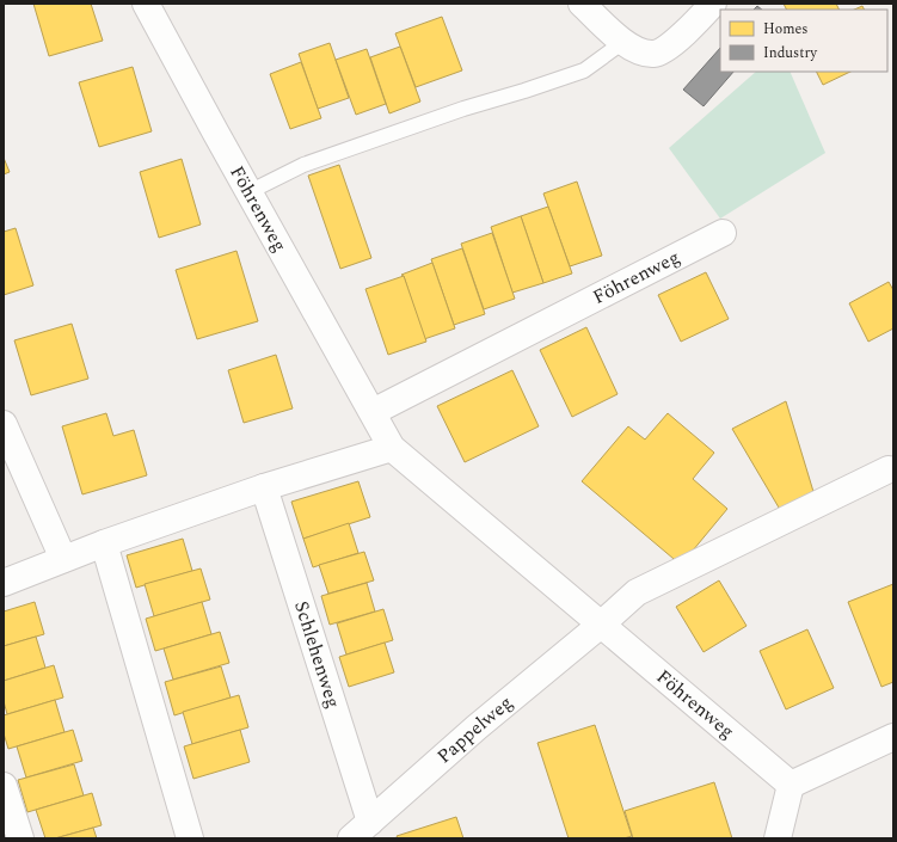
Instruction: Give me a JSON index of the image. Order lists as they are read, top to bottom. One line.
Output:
{"streets":{"street":["Föhrenweg","Schlehenweg","Pappelweg"]},"crossings":[["Föhrenweg","Pappelweg"],["Schlehenweg","Pappelweg"]],"legend":["Homes","Industry"]}
